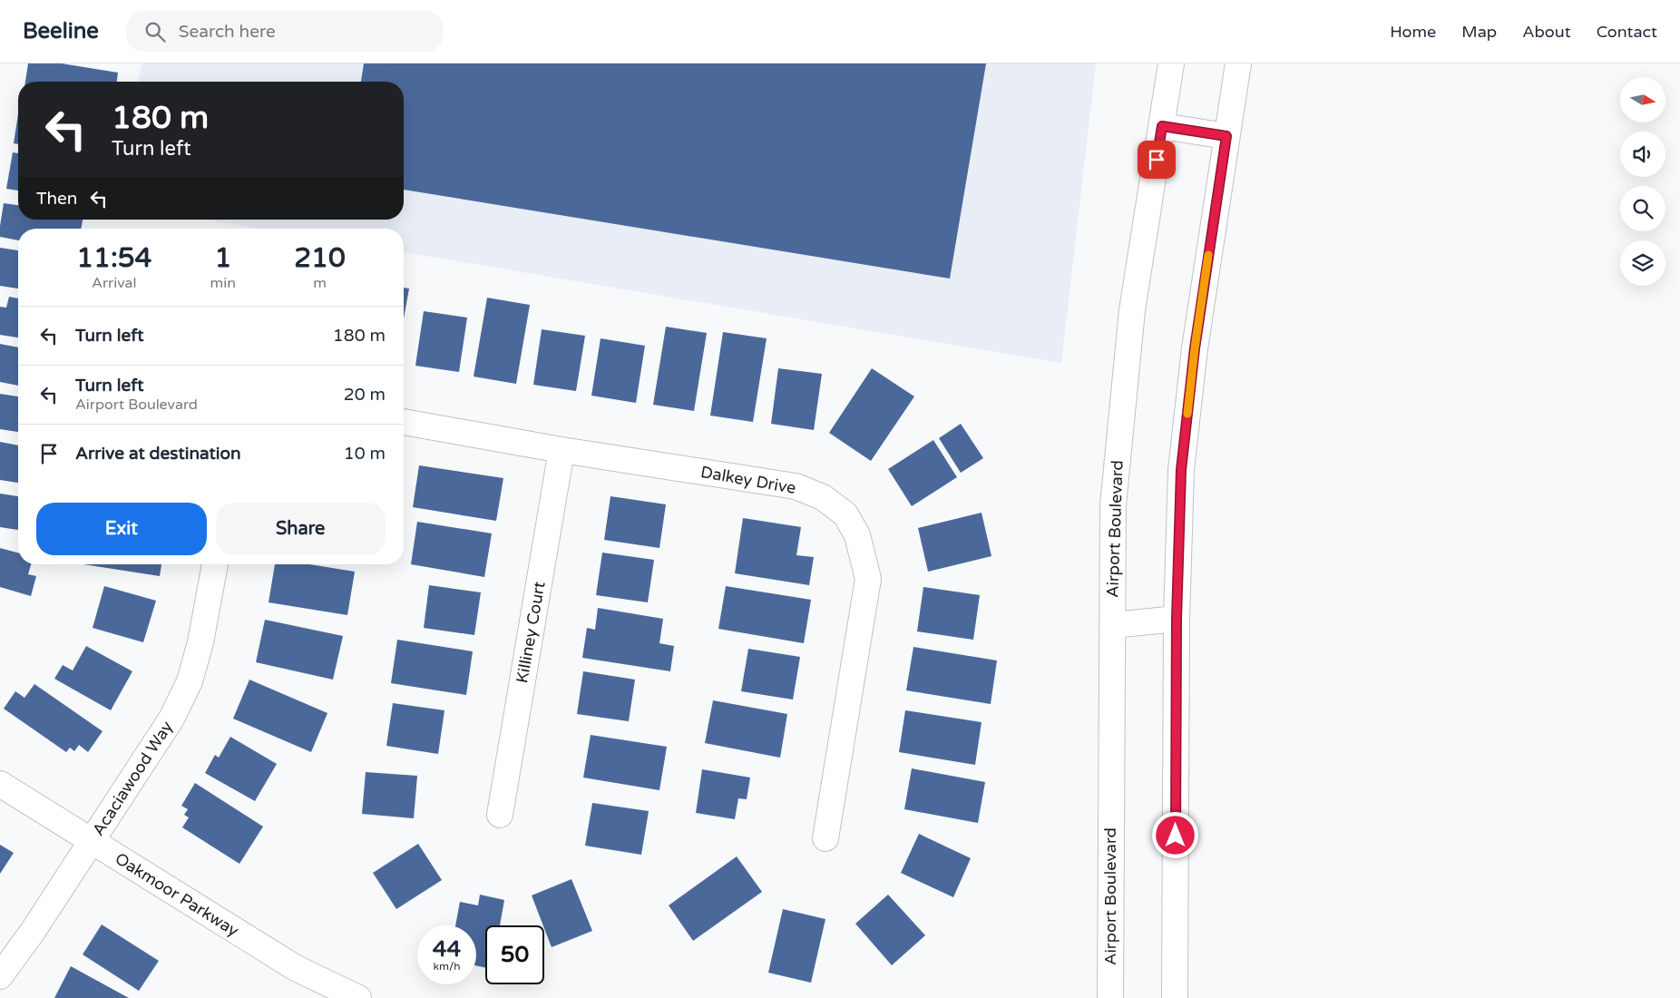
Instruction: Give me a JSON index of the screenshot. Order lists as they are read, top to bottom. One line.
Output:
{"streets":{"street":["Dalkey Drive","Airport Boulevard","Killiney Court","Acaciawood Way","Oakmoor Parkway"]},"crossings":[["Dalkey Drive","Killiney Court"],["Acaciawood Way","Oakmoor Parkway"]],"north":"right","page":{"header":"Beeline","search":"Search here","nav":["Home","Map","About","Contact"],"turn":["180 m","Turn left"],"then":"Then","eta":["11:54","Arrival","1","min","210","m"],"list":[{"name":"Turn left","value":"180 m"},{"name":"Turn left","note":"Airport Boulevard","value":"20 m"},{"name":"Arrive at destination","value":"10 m"}],"buttons":["Exit","Share"],"speed":"44 km/h","limit":"50"}}
